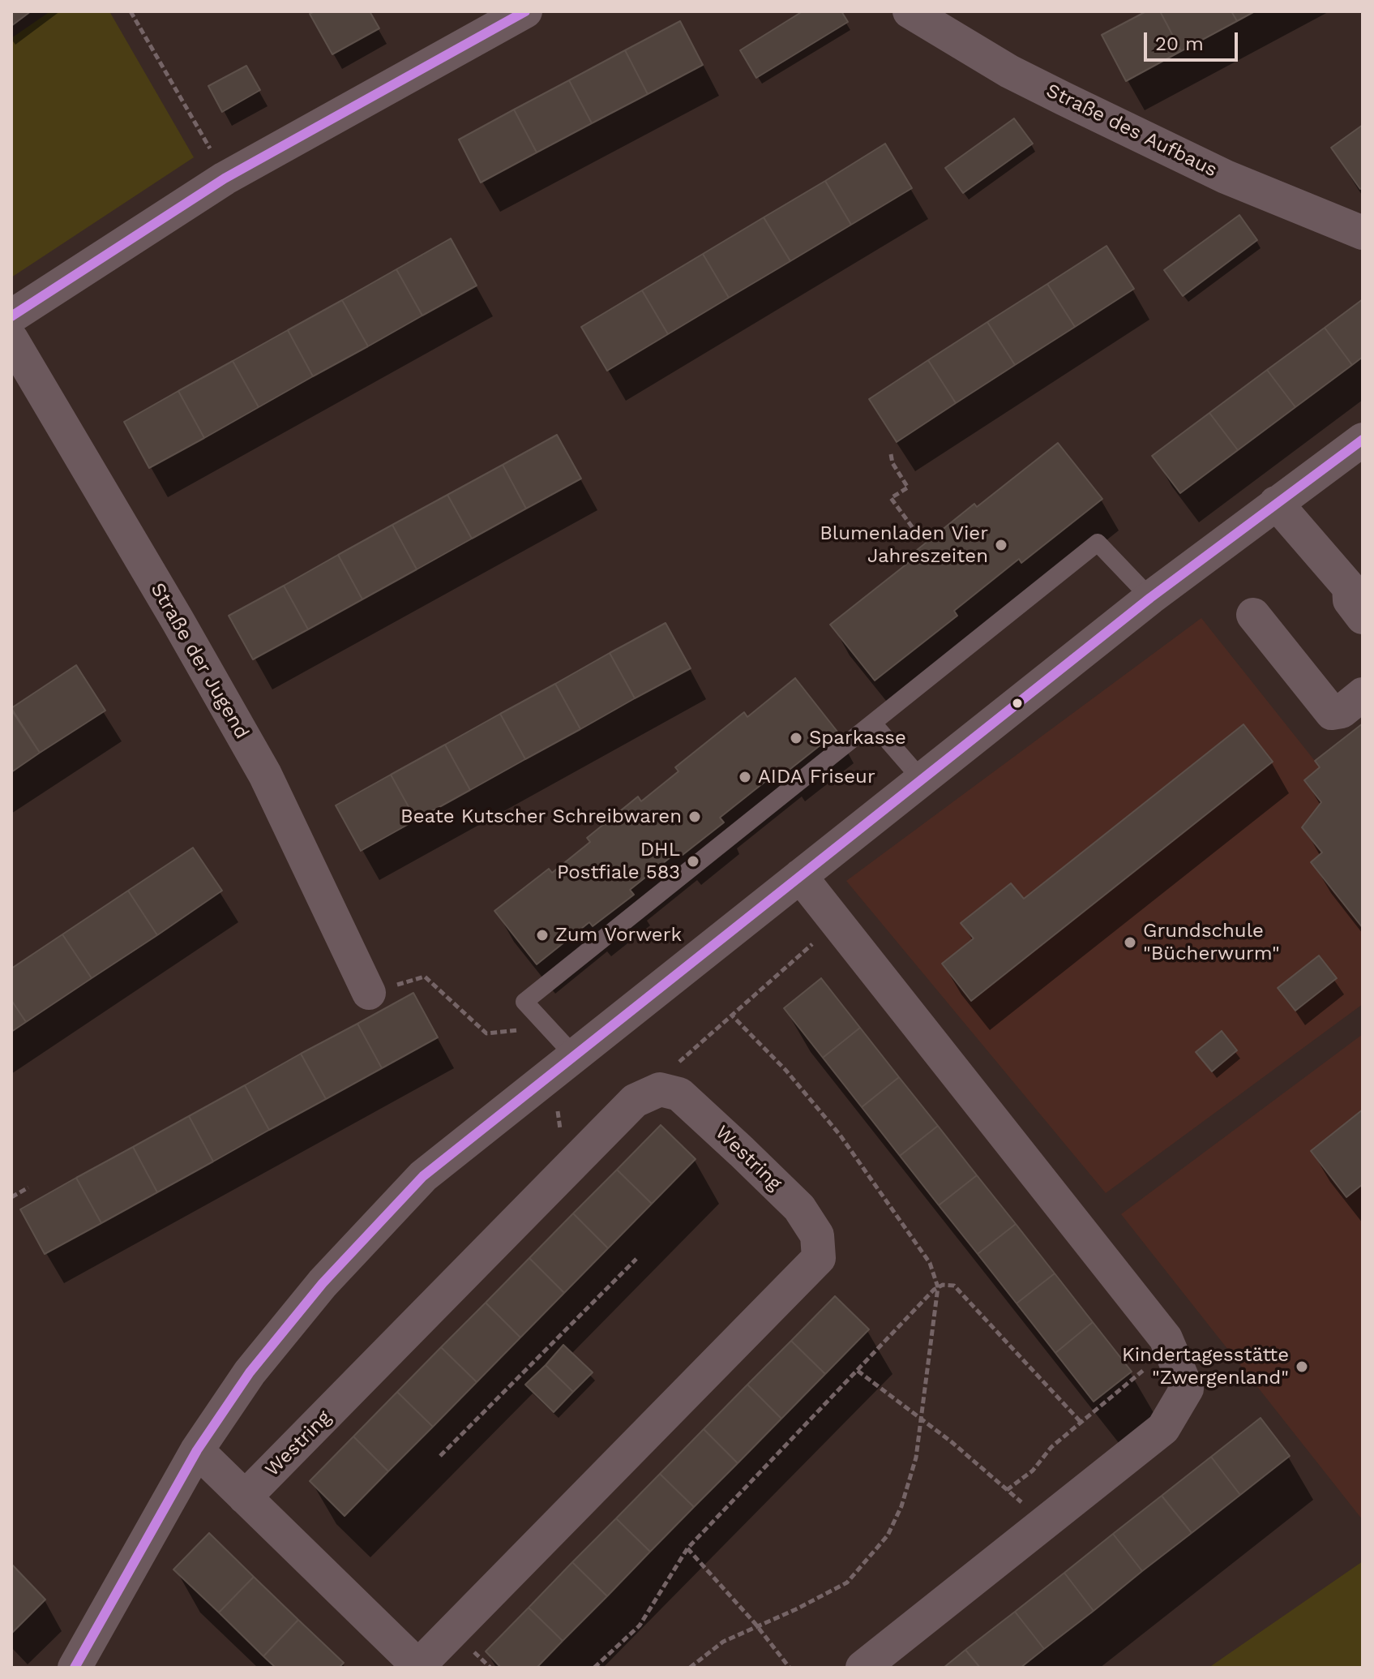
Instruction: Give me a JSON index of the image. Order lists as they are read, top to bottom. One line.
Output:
{"streets":{"street":["Straße des Aufbaus","Straße der Jugend","Westring"]},"places":["Blumenladen Vier Jahreszeiten","Sparkasse","AIDA Friseur","Beate Kutscher Schreibwaren","DHL Postfiale 583","Zum Vorwerk","Grundschule \"Bücherwurm\"","Kindertagesstätte \"Zwergenland\""],"scale_bar":"20 m"}
